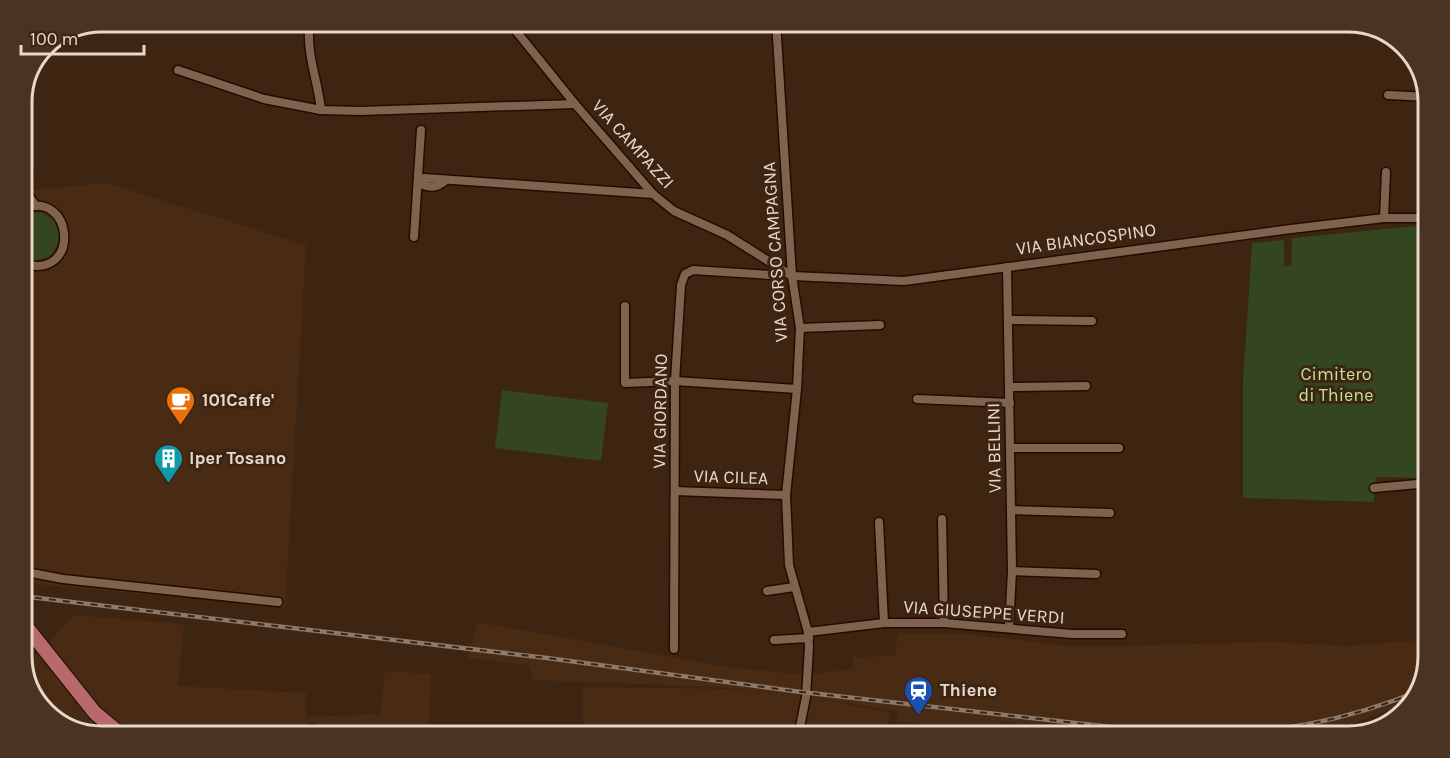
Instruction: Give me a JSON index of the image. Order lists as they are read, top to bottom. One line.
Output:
{"streets":{"street":["VIA CAMPAZZI","VIA BIANCOSPINO","VIA CORSO CAMPAGNA","VIA GIORDANO","VIA BELLINI","VIA CILEA","VIA GIUSEPPE VERDI"]},"crossings":[["VIA CAMPAZZI","VIA BIANCOSPINO"],["VIA CAMPAZZI","VIA CORSO CAMPAGNA"],["VIA CAMPAZZI","VIA GIORDANO"],["VIA BIANCOSPINO","VIA CORSO CAMPAGNA"],["VIA BIANCOSPINO","VIA BELLINI"],["VIA CORSO CAMPAGNA","VIA CILEA"],["VIA CORSO CAMPAGNA","VIA GIUSEPPE VERDI"],["VIA GIORDANO","VIA CILEA"],["VIA BELLINI","VIA GIUSEPPE VERDI"]],"parks":["Cimitero di Thiene"],"places":{"cafe":["101Caffe'"],"building":["Iper Tosano"],"station":["Thiene"]},"scale_bar":"100 m"}
